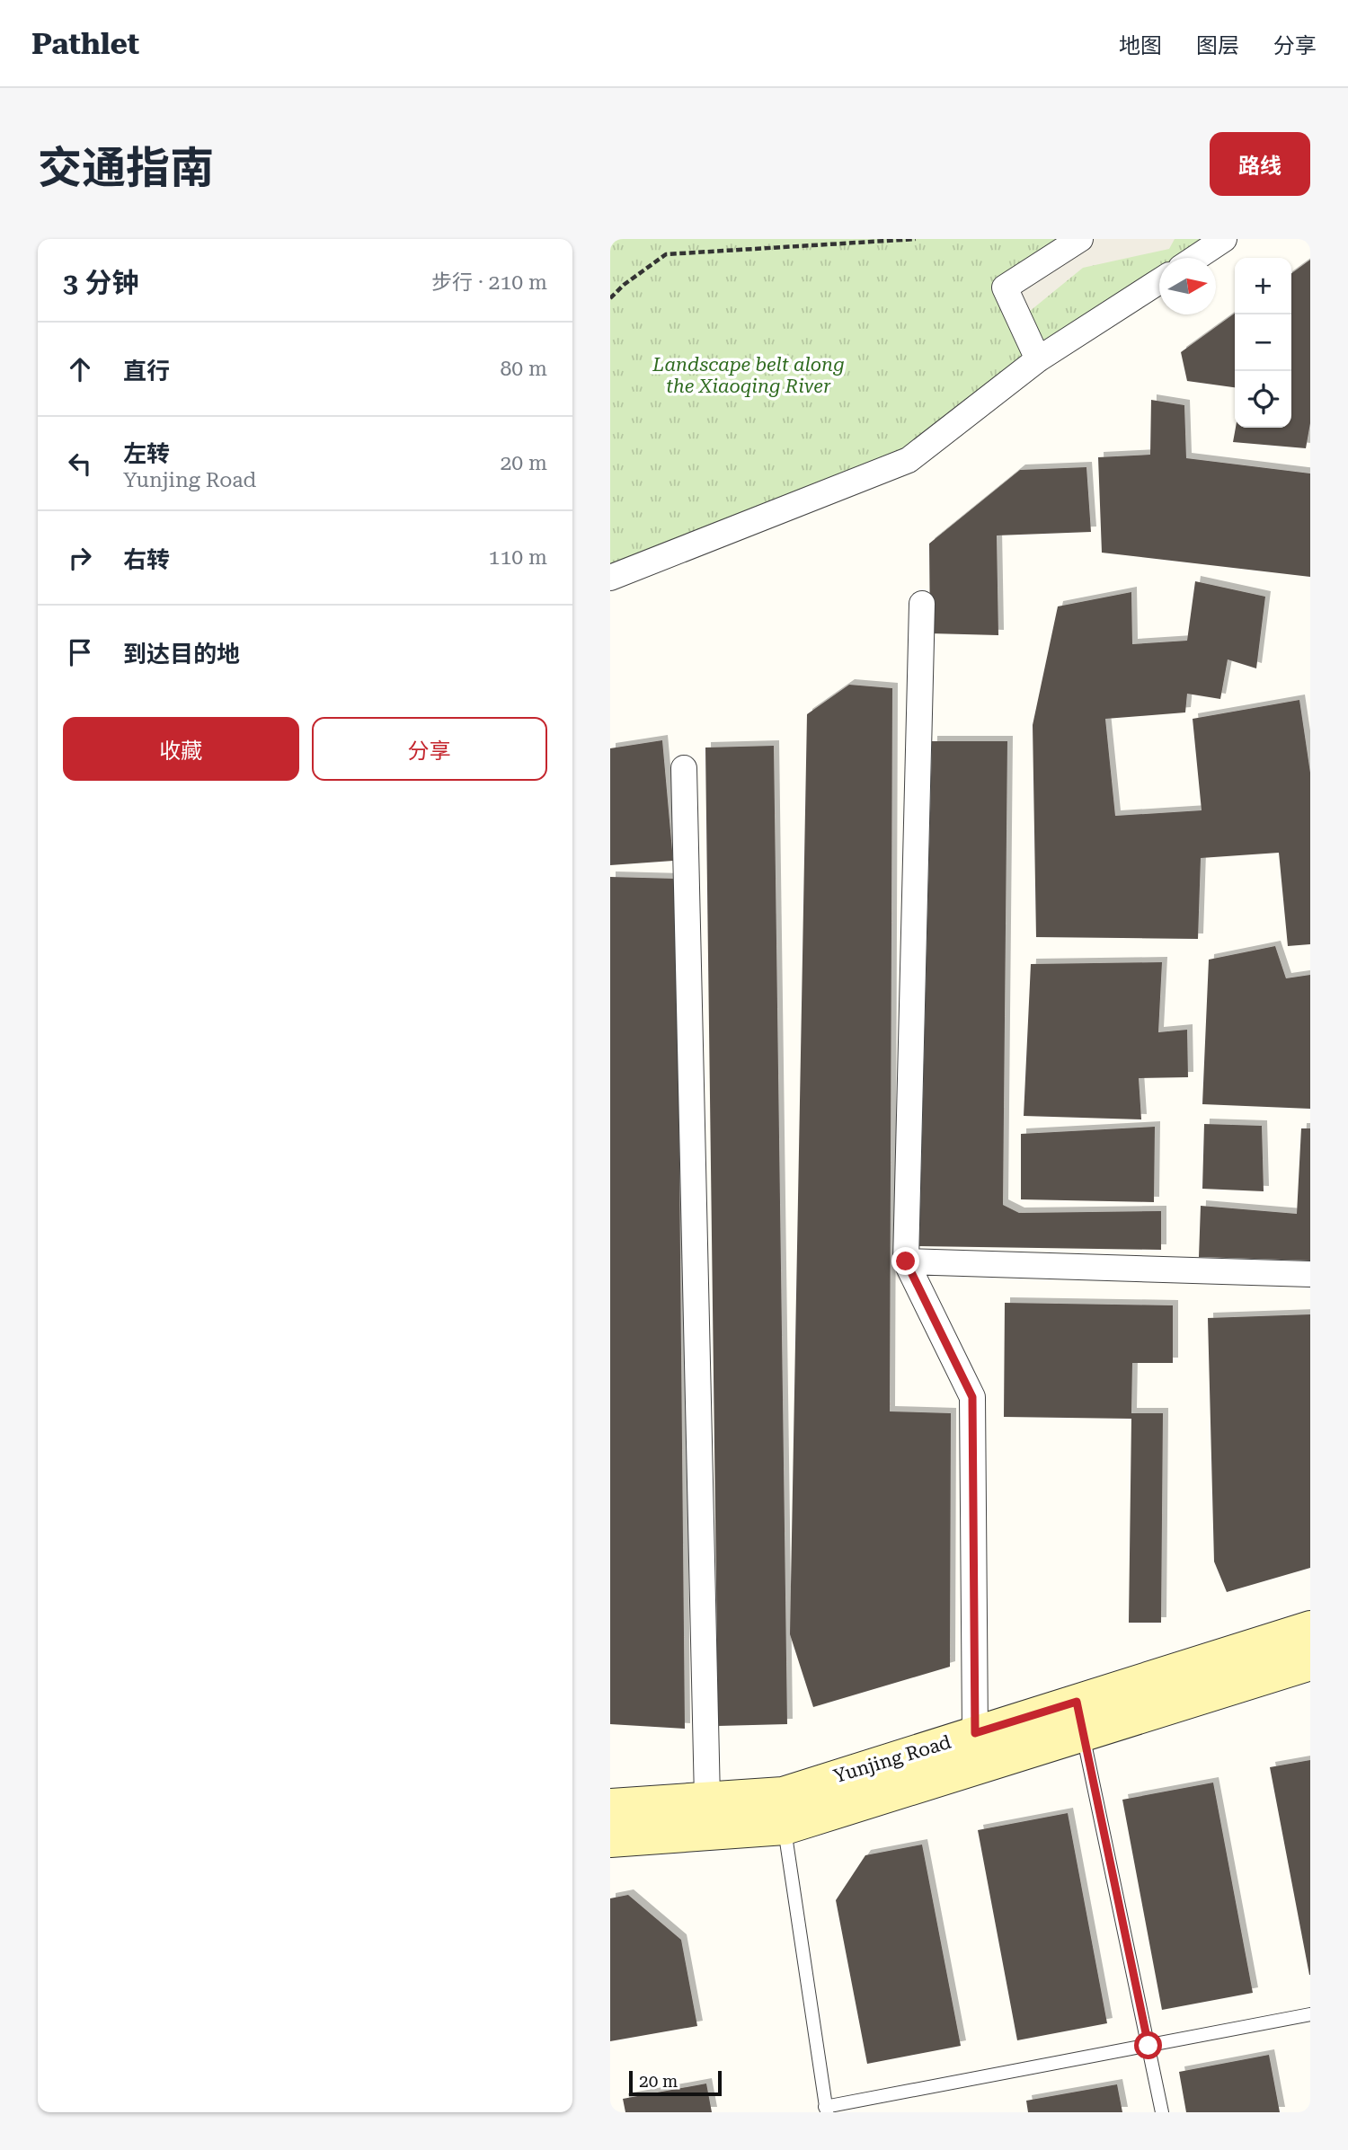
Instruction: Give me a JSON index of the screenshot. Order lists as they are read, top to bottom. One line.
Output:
{"streets":{"street":["Yunjing Road"]},"parks":["Landscape belt along the Xiaoqing River"],"scale_bar":"20 m","north":"right","page":{"header":"Pathlet","nav":["地图","图层","分享"],"title":"交通指南","buttons":["路线",["收藏","分享"]],"heading":["3 分钟","步行 · 210 m"],"map_buttons":["+","−"],"list":[["直行","80 m"],["左转","Yunjing Road","20 m"],["右转","110 m"],"到达目的地"],"scale":"20 m"}}
